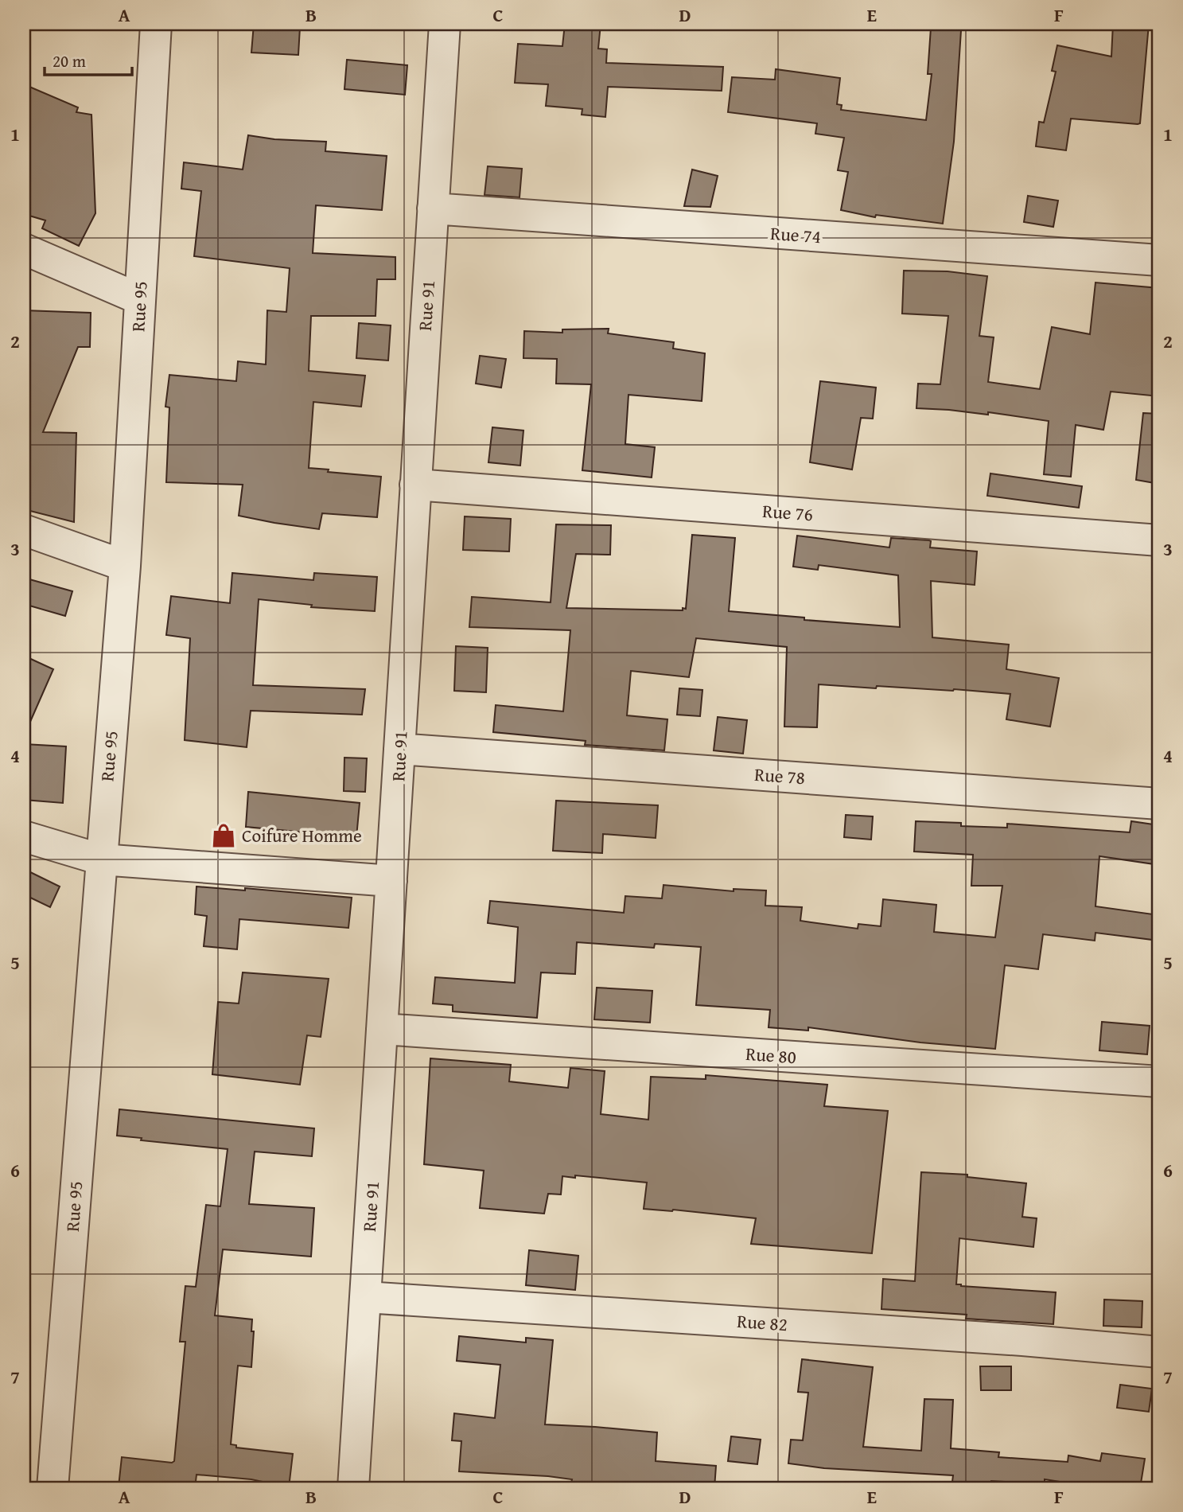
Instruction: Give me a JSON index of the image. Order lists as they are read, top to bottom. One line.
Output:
{"streets":{"street":["Rue 74","Rue 91","Rue 95","Rue 76","Rue 78","Rue 80","Rue 82"]},"crossings":[["Rue 74","Rue 91"],["Rue 91","Rue 76"],["Rue 91","Rue 78"],["Rue 91","Rue 80"],["Rue 91","Rue 82"]],"places":{"shop":["Coifure Homme"]},"scale_bar":"20 m","grid":{"columns":["A","B","C","D","E","F"],"rows":["1","2","3","4","5","6","7"]}}
